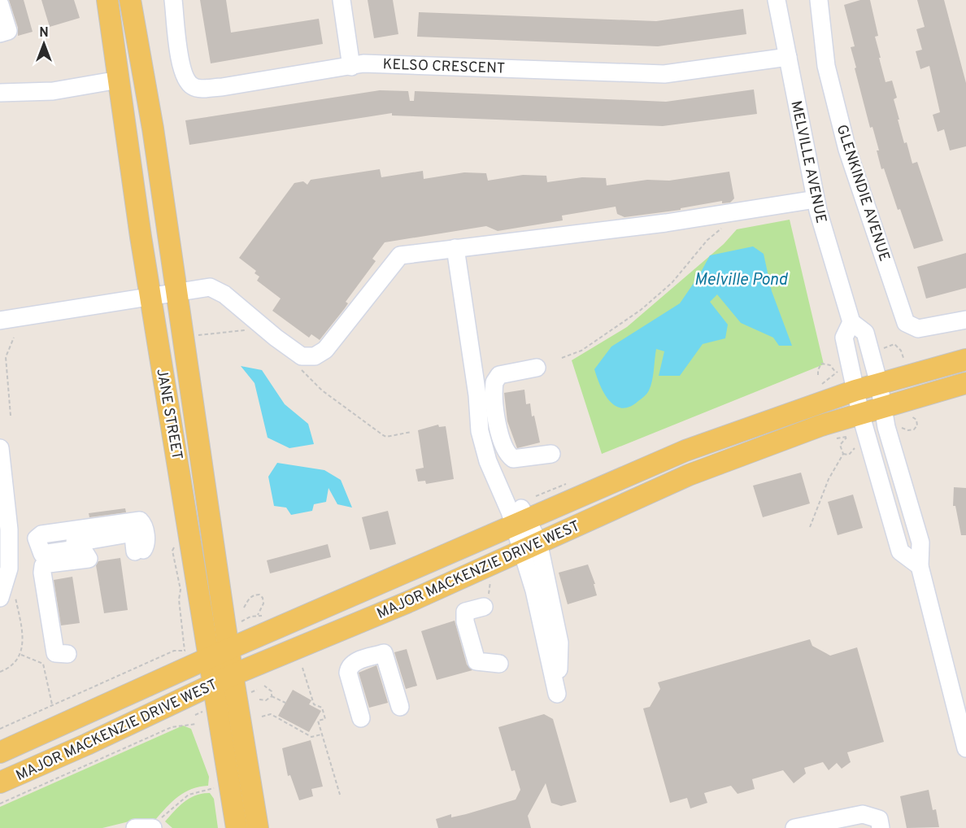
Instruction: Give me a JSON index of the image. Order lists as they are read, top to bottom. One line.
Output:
{"streets":{"main road":["JANE STREET","MAJOR MACKENZIE DRIVE WEST"],"street":["KELSO CRESCENT","MELVILLE AVENUE","GLENKINDIE AVENUE"]},"crossings":[["KELSO CRESCENT","MELVILLE AVENUE"],["MELVILLE AVENUE","MAJOR MACKENZIE DRIVE WEST"],["JANE STREET","MAJOR MACKENZIE DRIVE WEST"]],"water":["Melville Pond"],"north":"top"}
